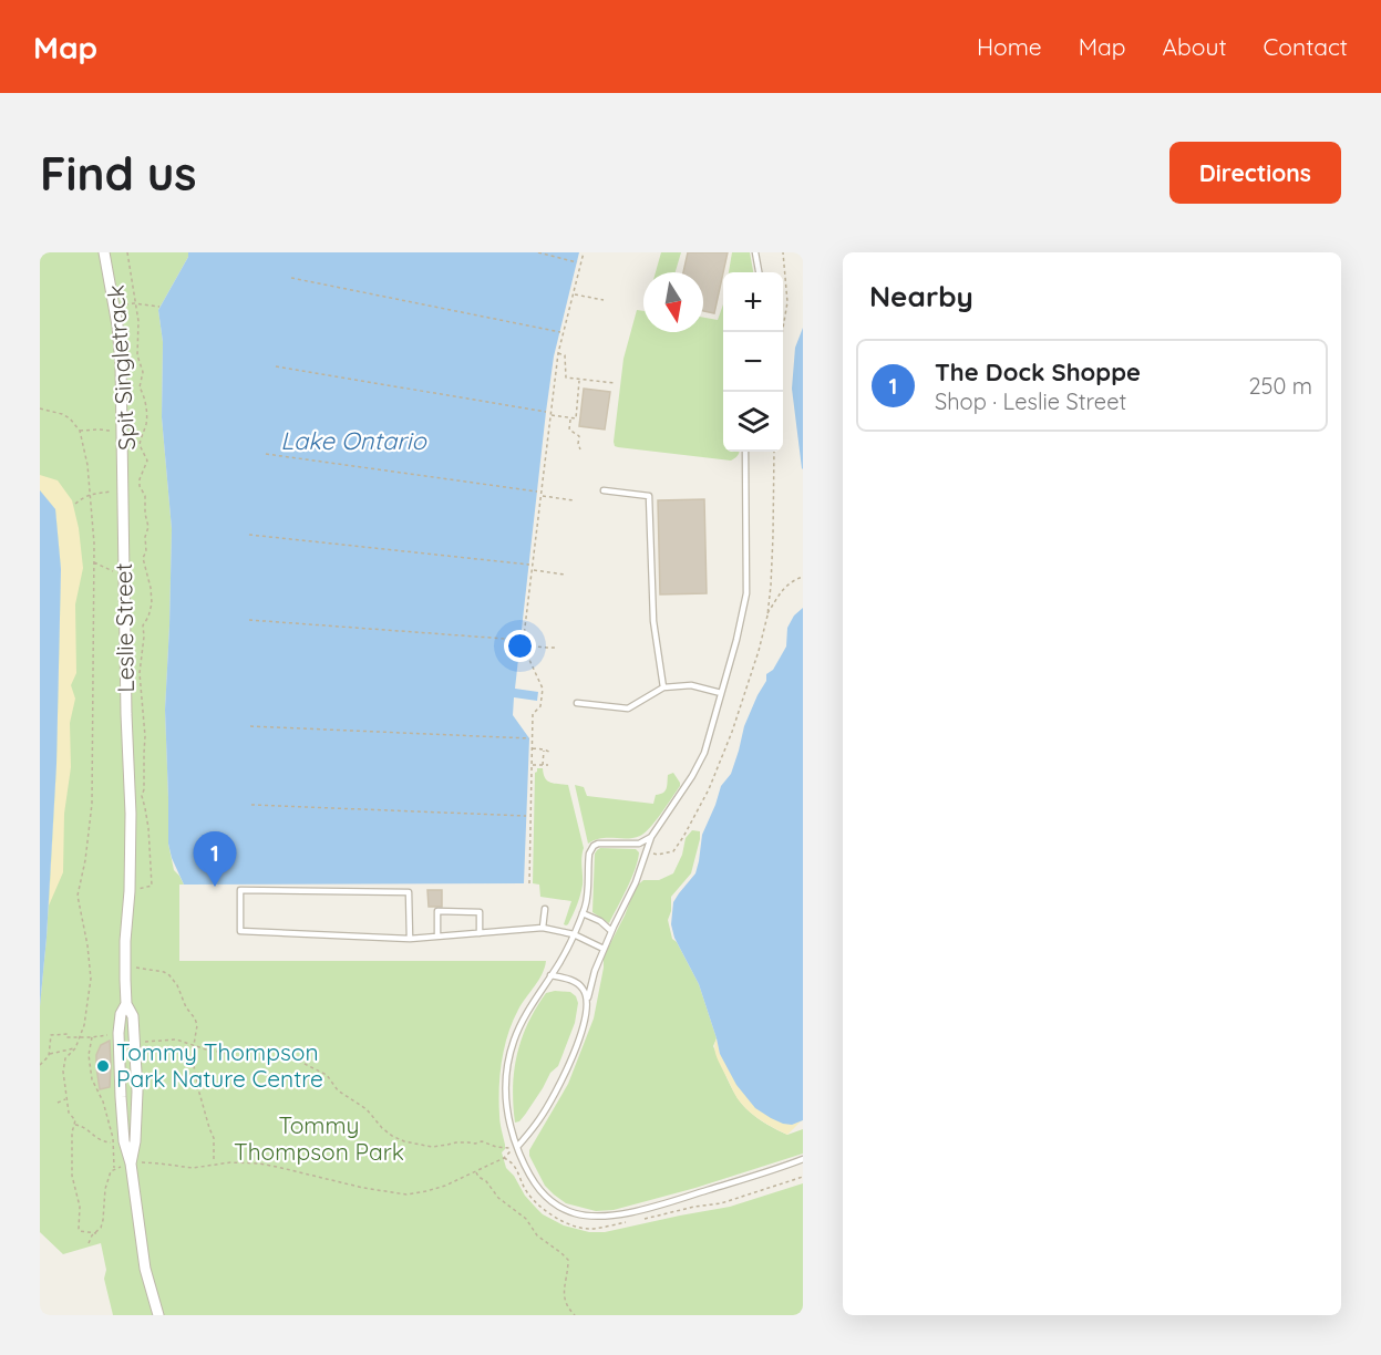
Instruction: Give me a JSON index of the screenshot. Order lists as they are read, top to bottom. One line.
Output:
{"streets":{"street":["Leslie Street"],"path":["Spit Singletrack"]},"crossings":[["Spit Singletrack","Leslie Street"]],"water":["Lake Ontario"],"parks":["Tommy Thompson Park"],"places":["Tommy Thompson Park Nature Centre"],"north":"bottom","page":{"header":"Map","nav":["Home","Map","About","Contact"],"buttons":"Directions","title":"Find us","heading":"Nearby","map_buttons":["+","−"],"list":[{"mark":"1","name":"The Dock Shoppe","note":"Shop · Leslie Street","value":"250 m"}],"pins":"1"}}
